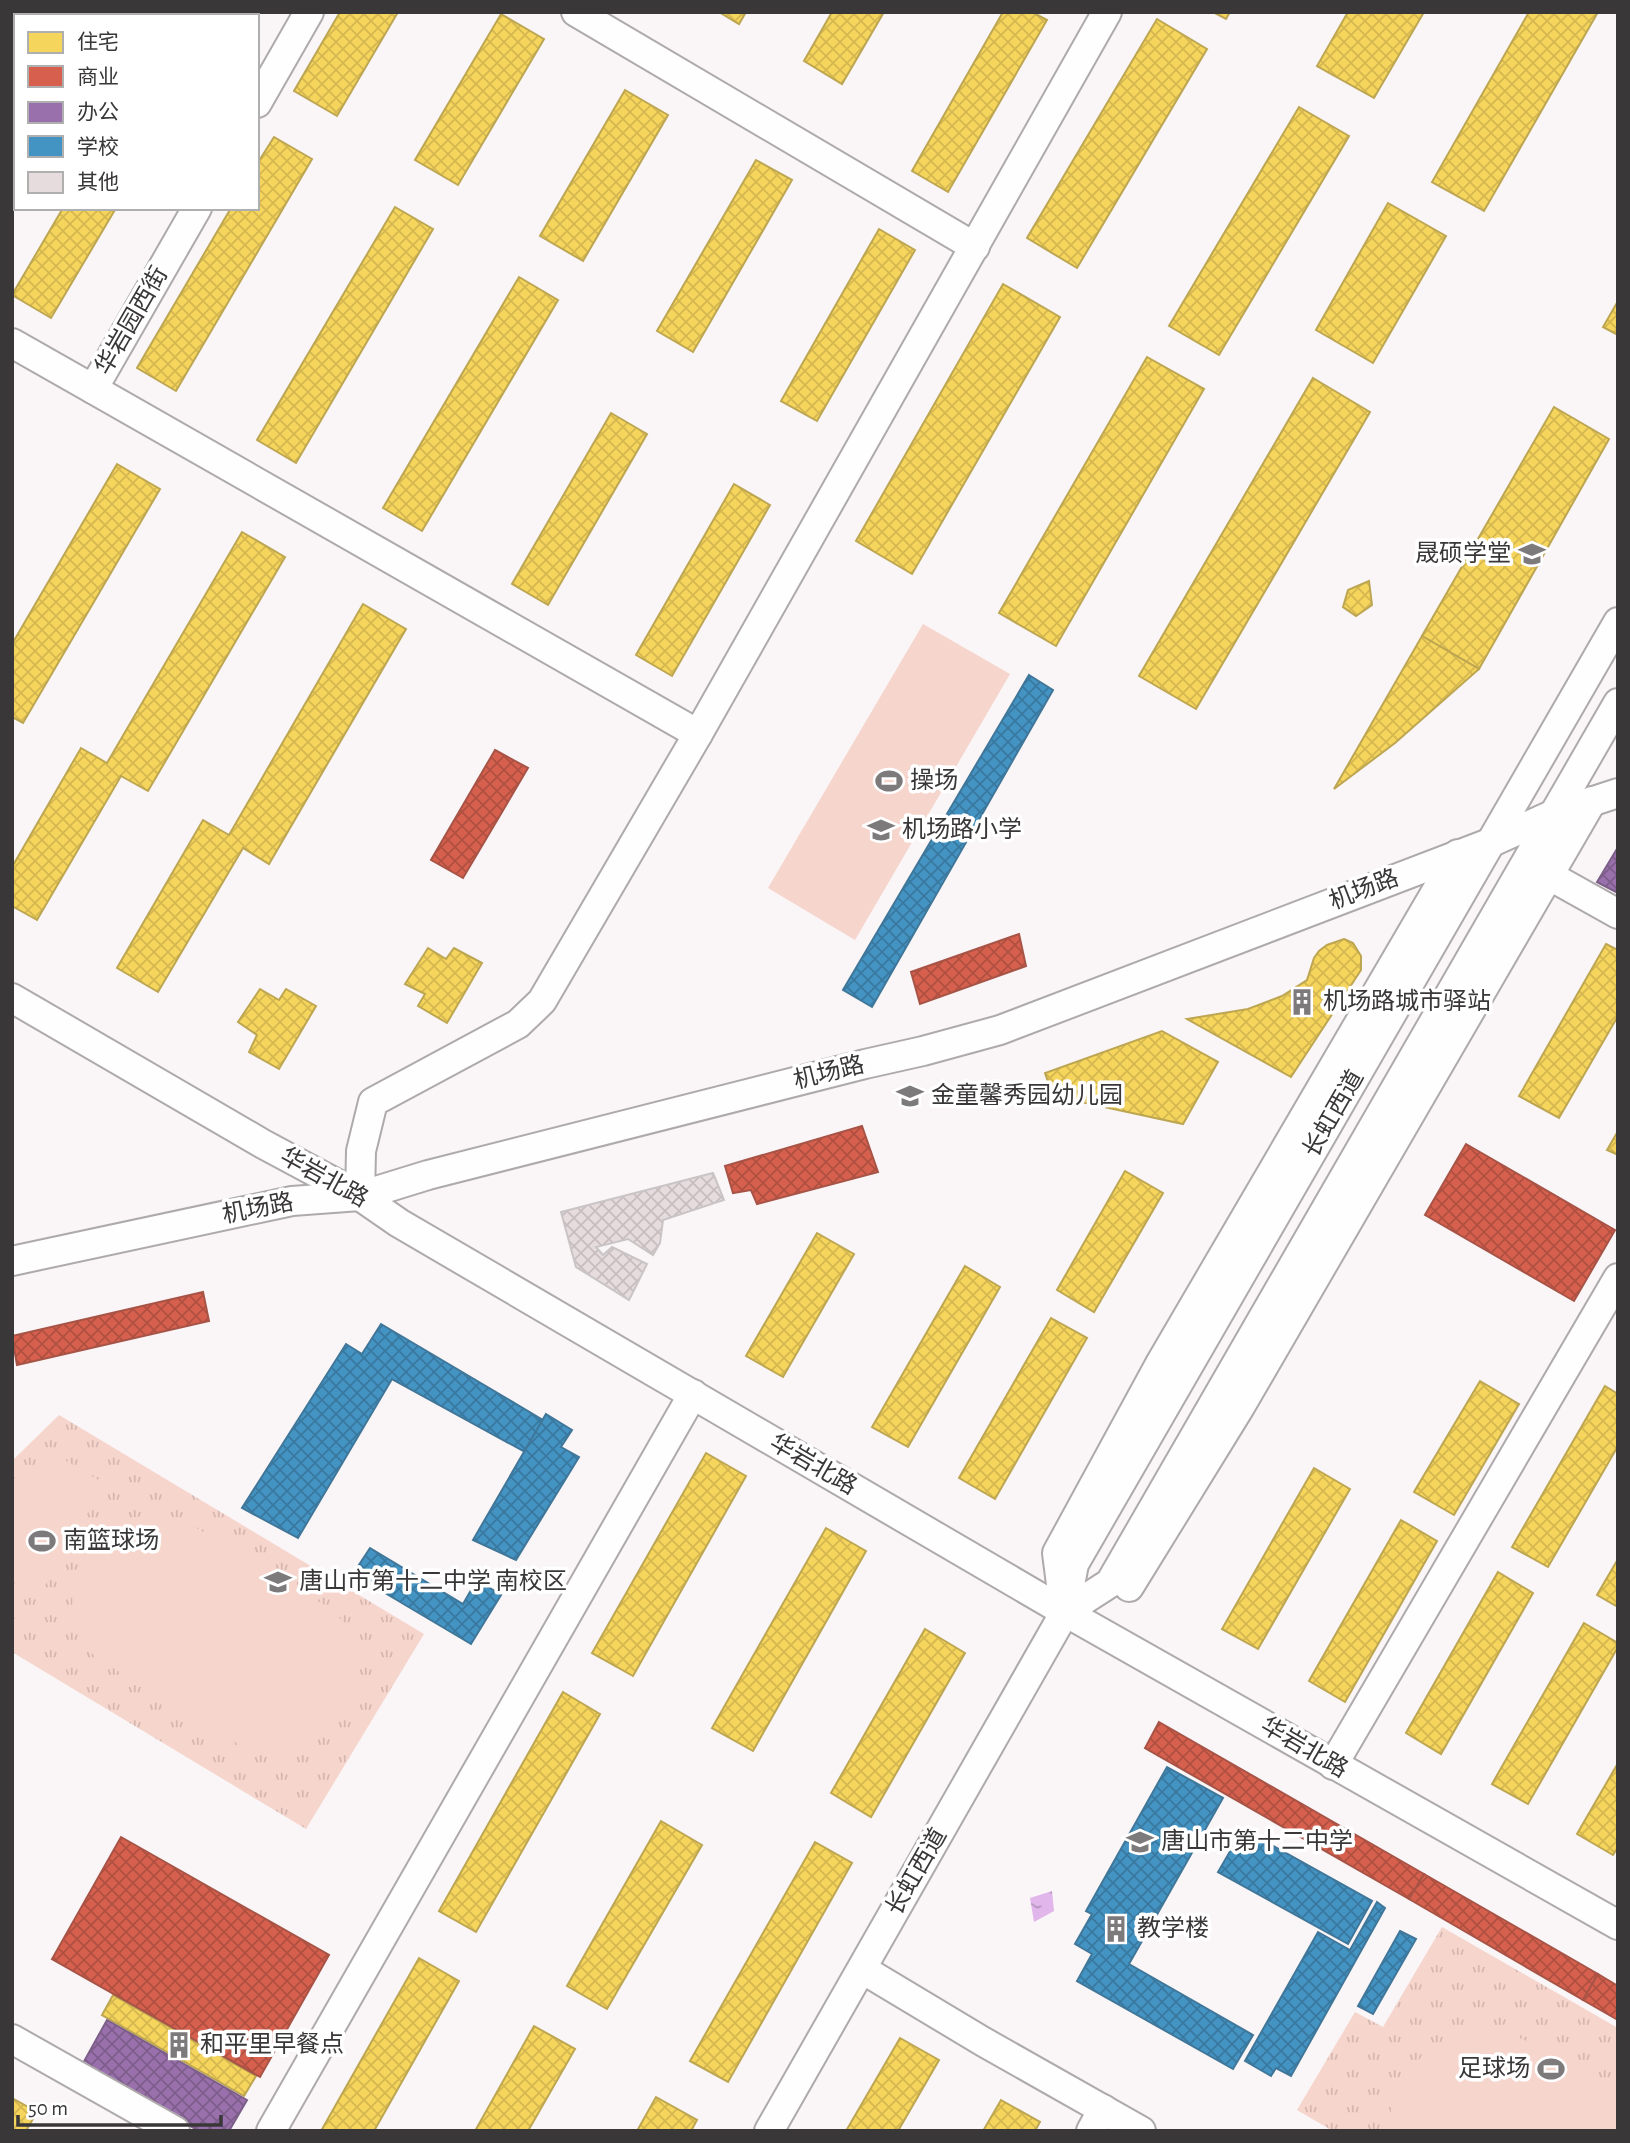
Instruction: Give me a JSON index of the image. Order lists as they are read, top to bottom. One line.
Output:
{"streets":{"street":["华岩园西街","机场路","长虹西道","华岩北路"]},"crossings":[["机场路","长虹西道"],["机场路","华岩北路"],["长虹西道","华岩北路"]],"places":{"school or university":["晟硕学堂","机场路小学","金童馨秀园幼儿园","唐山市第十二中学 南校区","唐山市第十二中学"],"sports":["操场","南篮球场","足球场"],"building":["机场路城市驿站","教学楼","和平里早餐点"]},"legend":["住宅","商业","办公","学校","其他"],"scale_bar":"50 m"}
